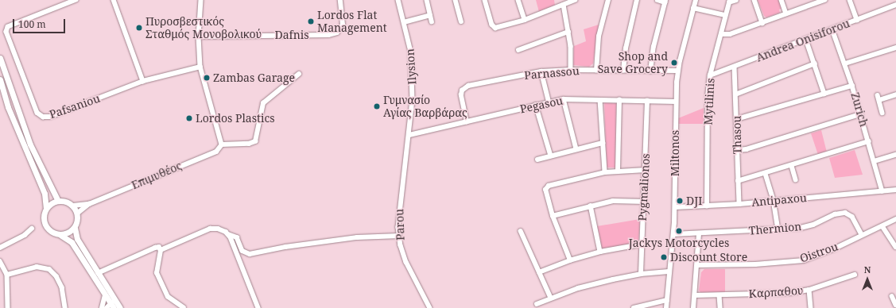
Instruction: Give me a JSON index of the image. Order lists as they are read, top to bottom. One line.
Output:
{"streets":{"street":["Dafnis","Andrea Onisiforou","Ilysion","Parnassou","Mytilinis","Pegasou","Pafsaniou","Zurich","Thasou","Miltonos","Επιμυθέος","Pygmalionos","Antipaxou","Parou","Thermion","Oistrou","Καρπαθου"]},"crossings":[["Andrea Onisiforou","Mytilinis"],["Andrea Onisiforou","Zurich"],["Andrea Onisiforou","Thasou"],["Ilysion","Pegasou"],["Ilysion","Parou"],["Parnassou","Pegasou"],["Parnassou","Miltonos"],["Mytilinis","Antipaxou"],["Pegasou","Miltonos"],["Pegasou","Pygmalionos"],["Pegasou","Parou"],["Zurich","Antipaxou"],["Thasou","Antipaxou"],["Miltonos","Antipaxou"],["Miltonos","Thermion"],["Thermion","Oistrou"]],"places":["Lordos Flat Management","Πυροσβεστικός Σταθμός Μονοβολικού","Shop and Save Grocery","Zambas Garage","Γυμνασίο Αγίας Βαρβάρας","Lordos Plastics","DJI","Jackys Motorcycles","Discount Store"],"scale_bar":"100 m","north":"top"}
